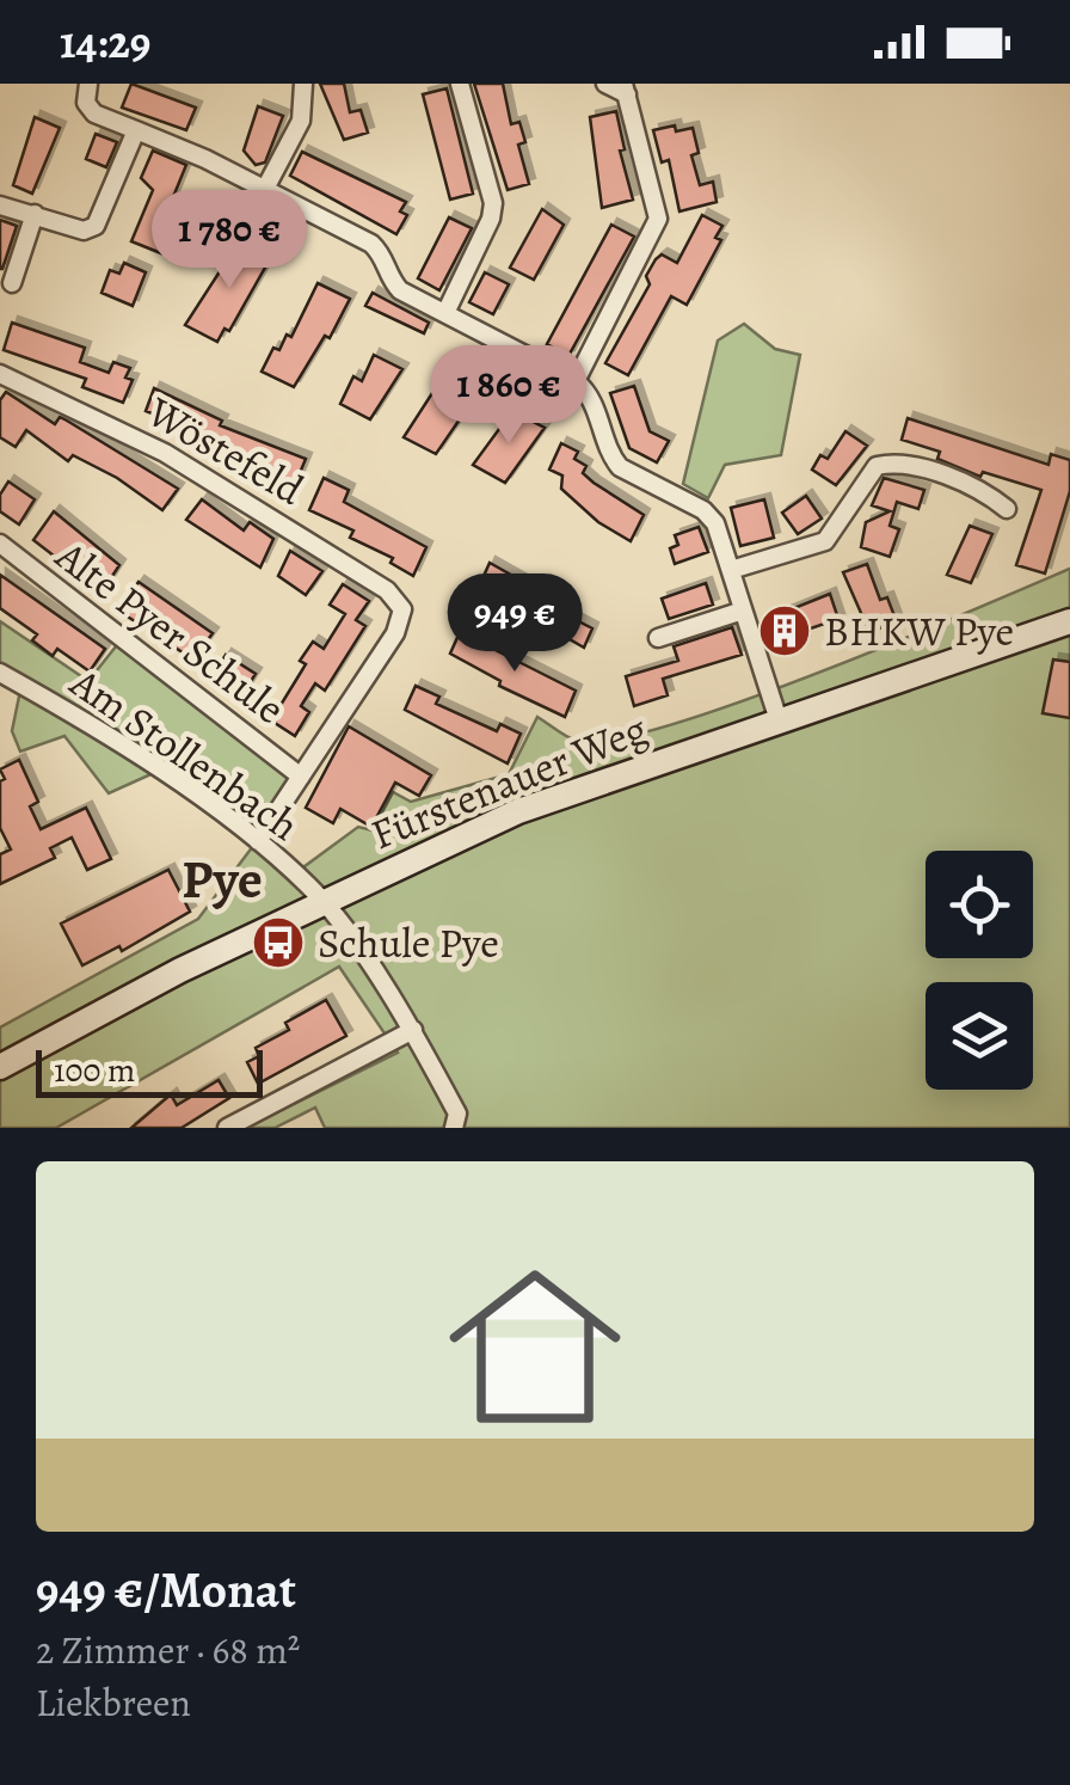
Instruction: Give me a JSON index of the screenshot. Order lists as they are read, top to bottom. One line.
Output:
{"streets":{"street":["Wöstefeld","Alte Pyer Schule","Am Stollenbach","Fürstenauer Weg"]},"crossings":[["Wöstefeld","Alte Pyer Schule"],["Am Stollenbach","Fürstenauer Weg"]],"districts":["Pye"],"places":{"building":["BHKW Pye"],"bus stop":["Schule Pye"]},"scale_bar":"100 m","page":{"status":"14:29","price":["1 780 €","1 860 €","949 €"],"scale":"100 m","list":[{"name":"949 €/Monat","note":"2 Zimmer · 68 m² · Liekbreen"}]}}
